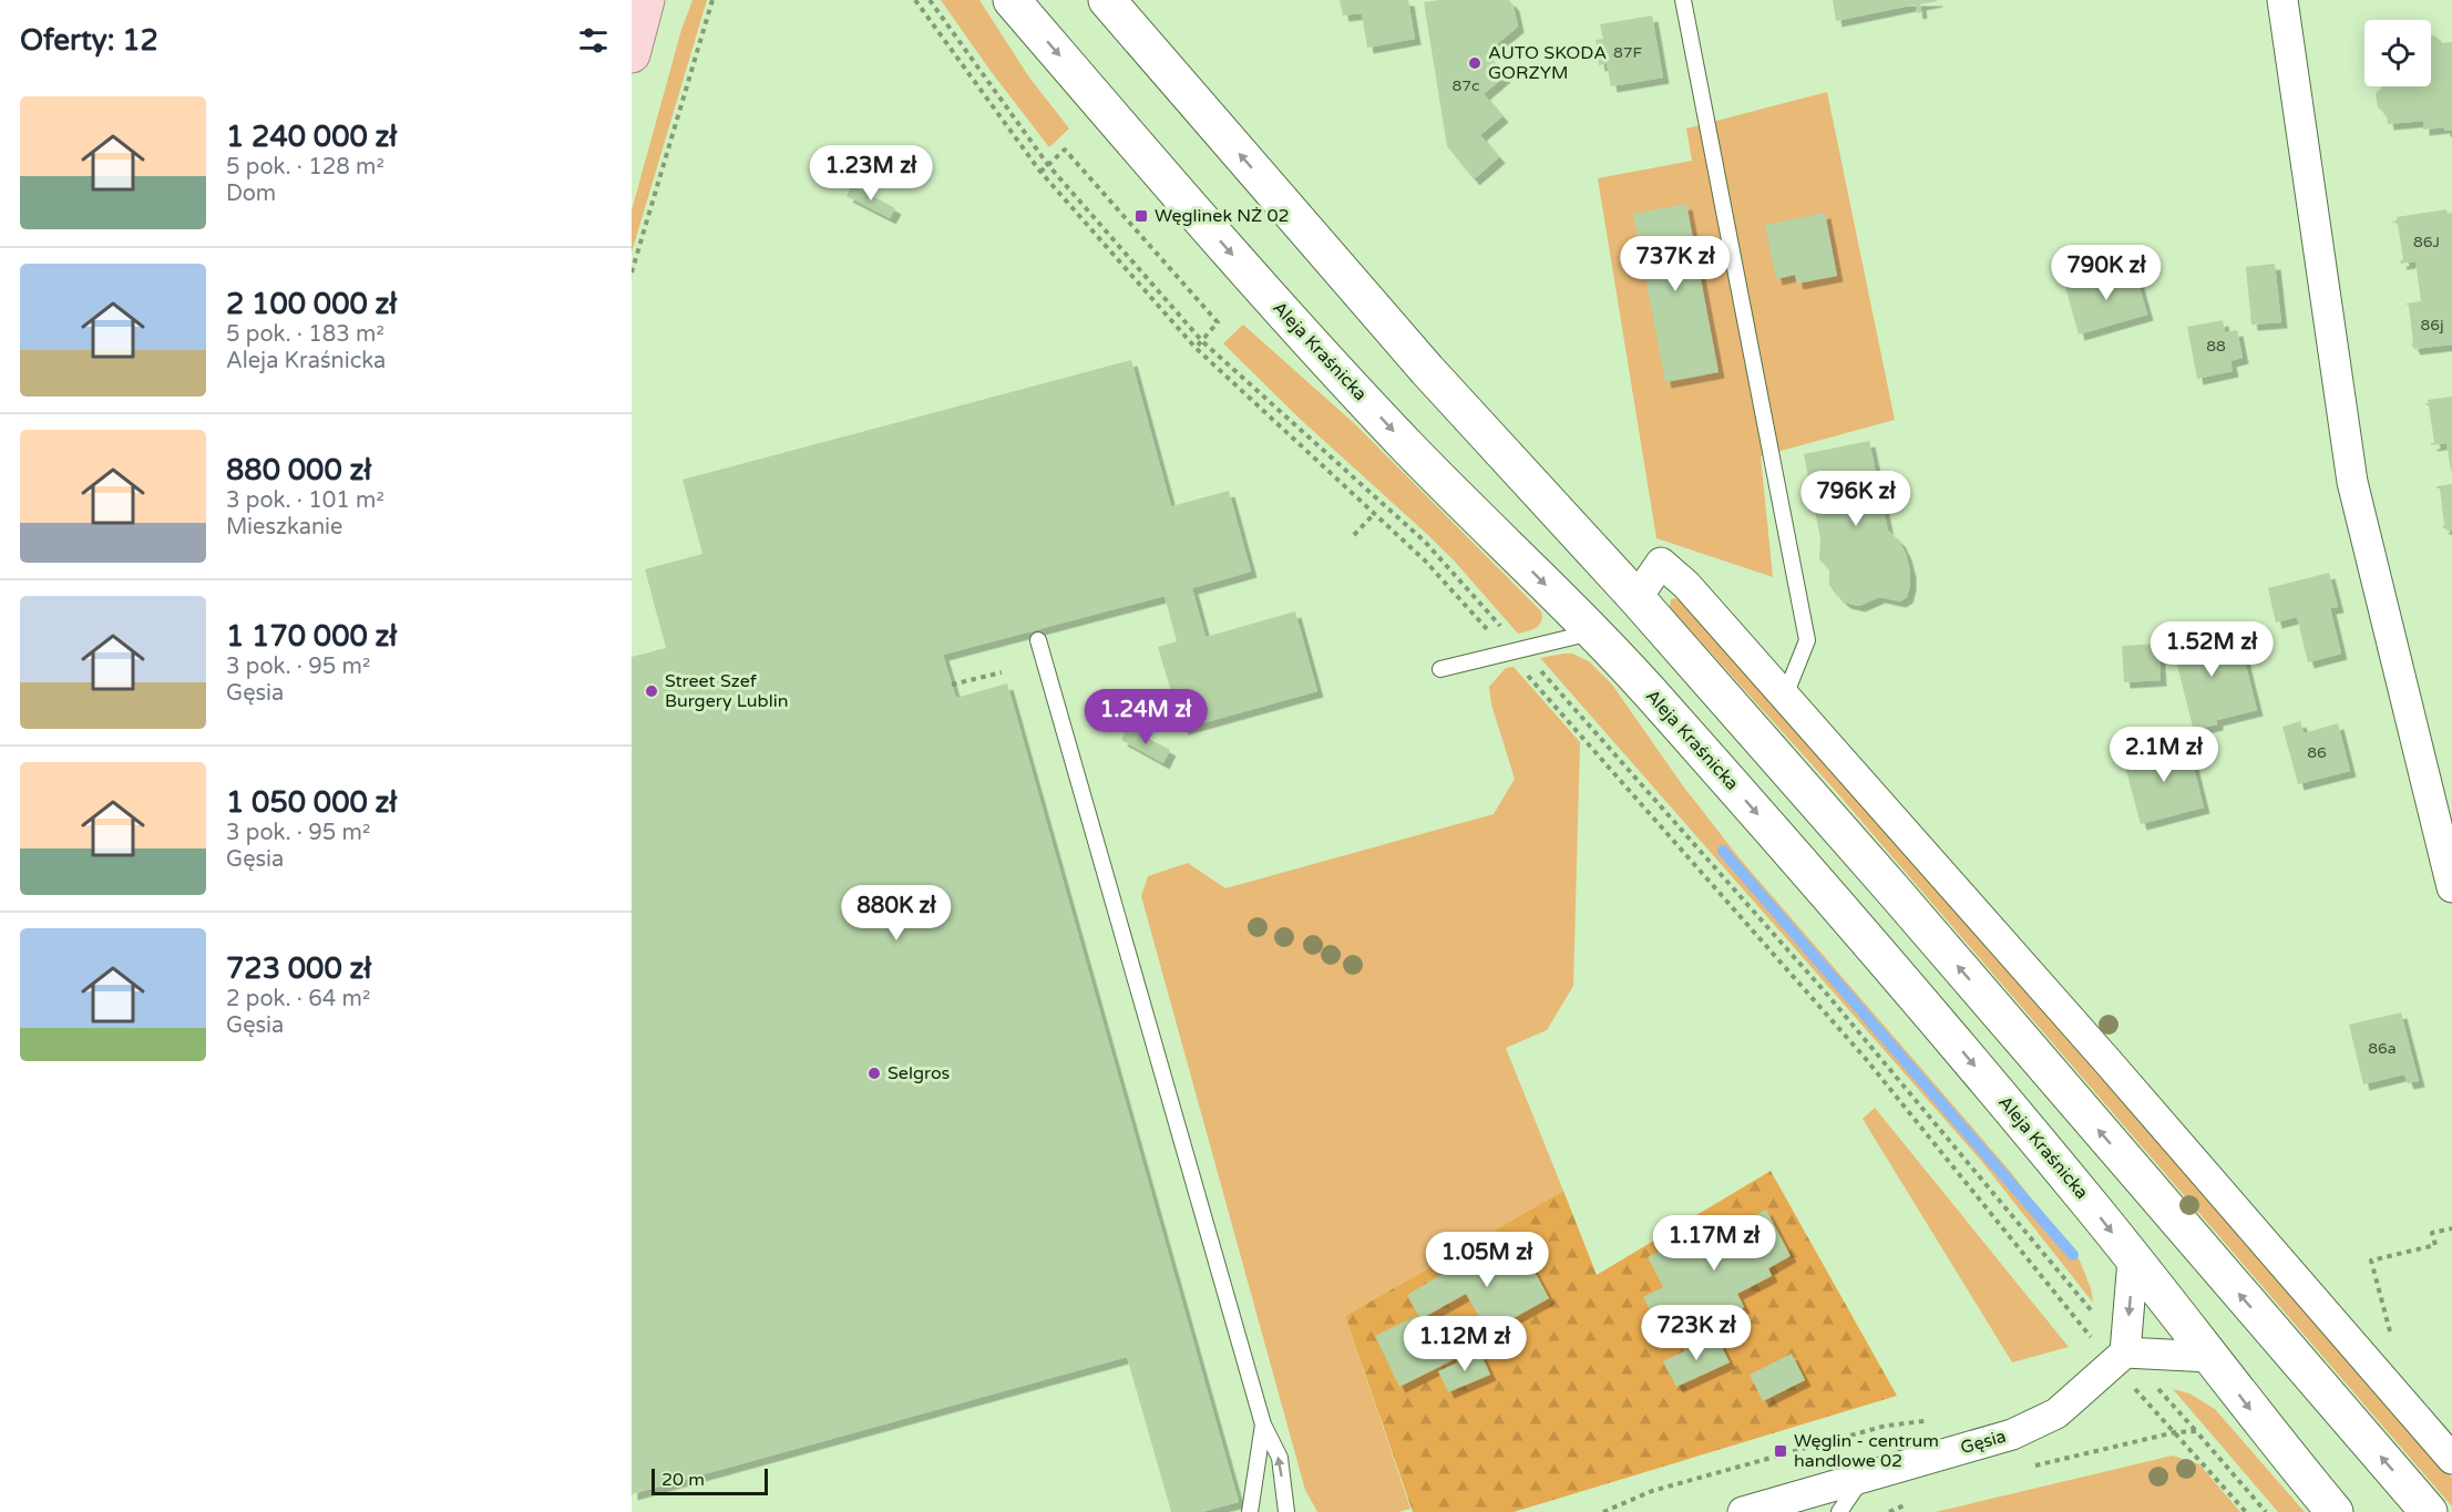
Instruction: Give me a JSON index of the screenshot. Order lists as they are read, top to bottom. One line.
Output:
{"streets":{"main road":["Aleja Kraśnicka"],"street":["Gęsia"]},"places":{"other":["AUTO SKODA GORZYM","Street Szef Burgery Lublin","Selgros"],"transit":["Węglinek NŻ 02","Węglin - centrum handlowe 02"]},"house_numbers":["87F","87c","86J","86j","88","86","86a"],"scale_bar":"20 m","page":{"heading":"Oferty: 12","list":[{"name":"1 240 000 zł","note":"5 pok. · 128 m² · Dom"},{"name":"2 100 000 zł","note":"5 pok. · 183 m² · Aleja Kraśnicka"},{"name":"880 000 zł","note":"3 pok. · 101 m² · Mieszkanie"},{"name":"1 170 000 zł","note":"3 pok. · 95 m² · Gęsia"},{"name":"1 050 000 zł","note":"3 pok. · 95 m² · Gęsia"},{"name":"723 000 zł","note":"2 pok. · 64 m² · Gęsia"}],"price":["1.23M zł","737K zł","790K zł","796K zł","1.52M zł","1.24M zł","2.1M zł","880K zł","1.17M zł","1.05M zł","723K zł","1.12M zł"],"scale":"20 m"}}
